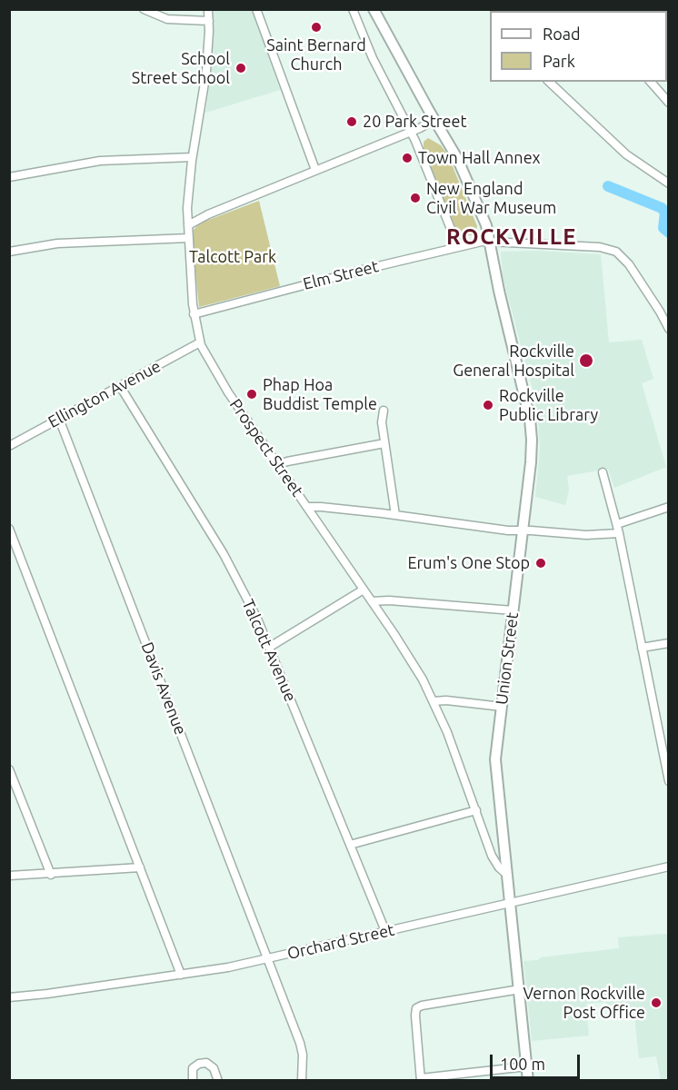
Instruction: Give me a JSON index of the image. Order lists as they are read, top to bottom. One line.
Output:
{"streets":{"main road":["Union Street"],"street":["Elm Street","Ellington Avenue","Prospect Street","Talcott Avenue","Davis Avenue","Orchard Street"]},"crossings":[["Elm Street","Prospect Street"],["Elm Street","Union Street"],["Ellington Avenue","Prospect Street"],["Ellington Avenue","Talcott Avenue"],["Ellington Avenue","Davis Avenue"],["Prospect Street","Union Street"],["Talcott Avenue","Orchard Street"],["Union Street","Orchard Street"],["Davis Avenue","Orchard Street"]],"districts":["ROCKVILLE"],"parks":["Talcott Park"],"places":["Saint Bernard Church","School Street School","20 Park Street","Town Hall Annex","New England Civil War Museum","Rockville General Hospital","Phap Hoa Buddist Temple","Rockville Public Library","Erum's One Stop","Vernon Rockville Post Office"],"legend":["Road","Park"],"scale_bar":"100 m"}
